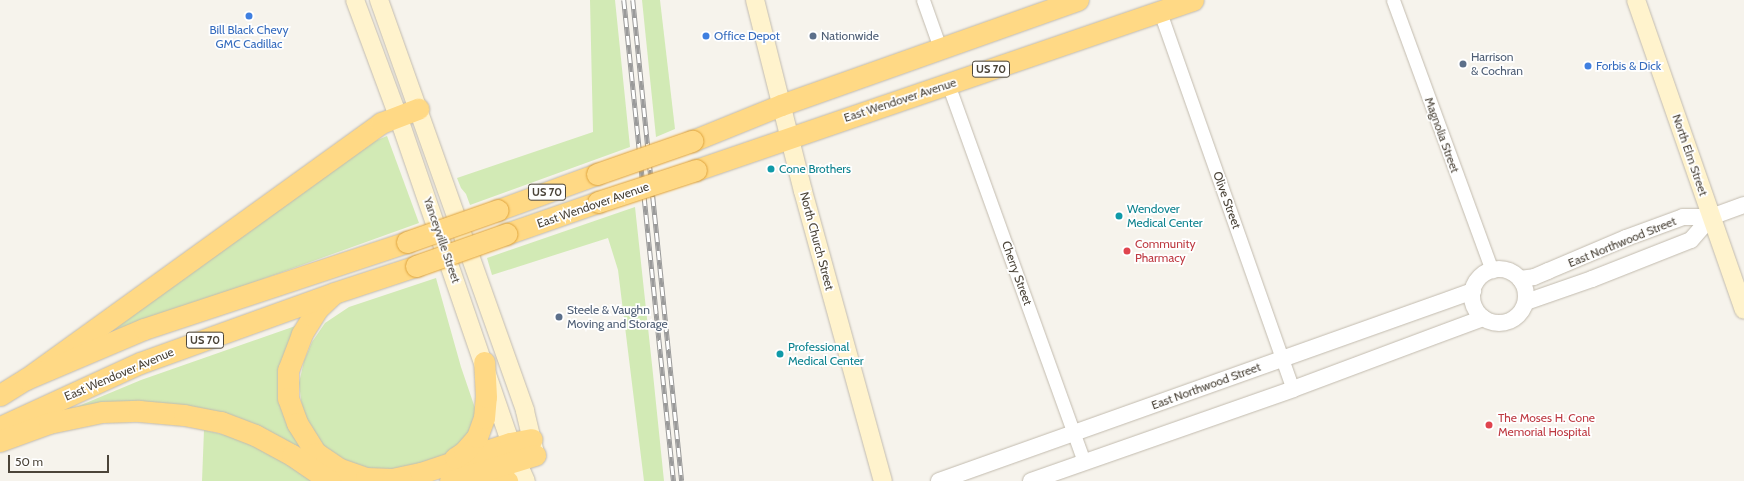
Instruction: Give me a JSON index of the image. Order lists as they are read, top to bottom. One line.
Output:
{"streets":{"highway":["US 70","East Wendover Avenue"],"main road":["North Elm Street","Yanceyville Street","North Church Street"],"street":["Magnolia Street","Olive Street","East Northwood Street","Cherry Street"]},"crossings":[["US 70","North Church Street"],["East Wendover Avenue","Olive Street"],["East Wendover Avenue","North Church Street"],["East Wendover Avenue","Cherry Street"],["Magnolia Street","East Northwood Street"],["North Elm Street","East Northwood Street"],["Olive Street","East Northwood Street"],["East Northwood Street","Cherry Street"]],"places":["Bill Black Chevy GMC Cadillac","Office Depot","Nationwide","Harrison & Cochran","Forbis & Dick","Cone Brothers","Wendover Medical Center","Community Pharmacy","Steele & Vaughn Moving and Storage","Professional Medical Center","The Moses H. Cone Memorial Hospital"],"scale_bar":"50 m"}
